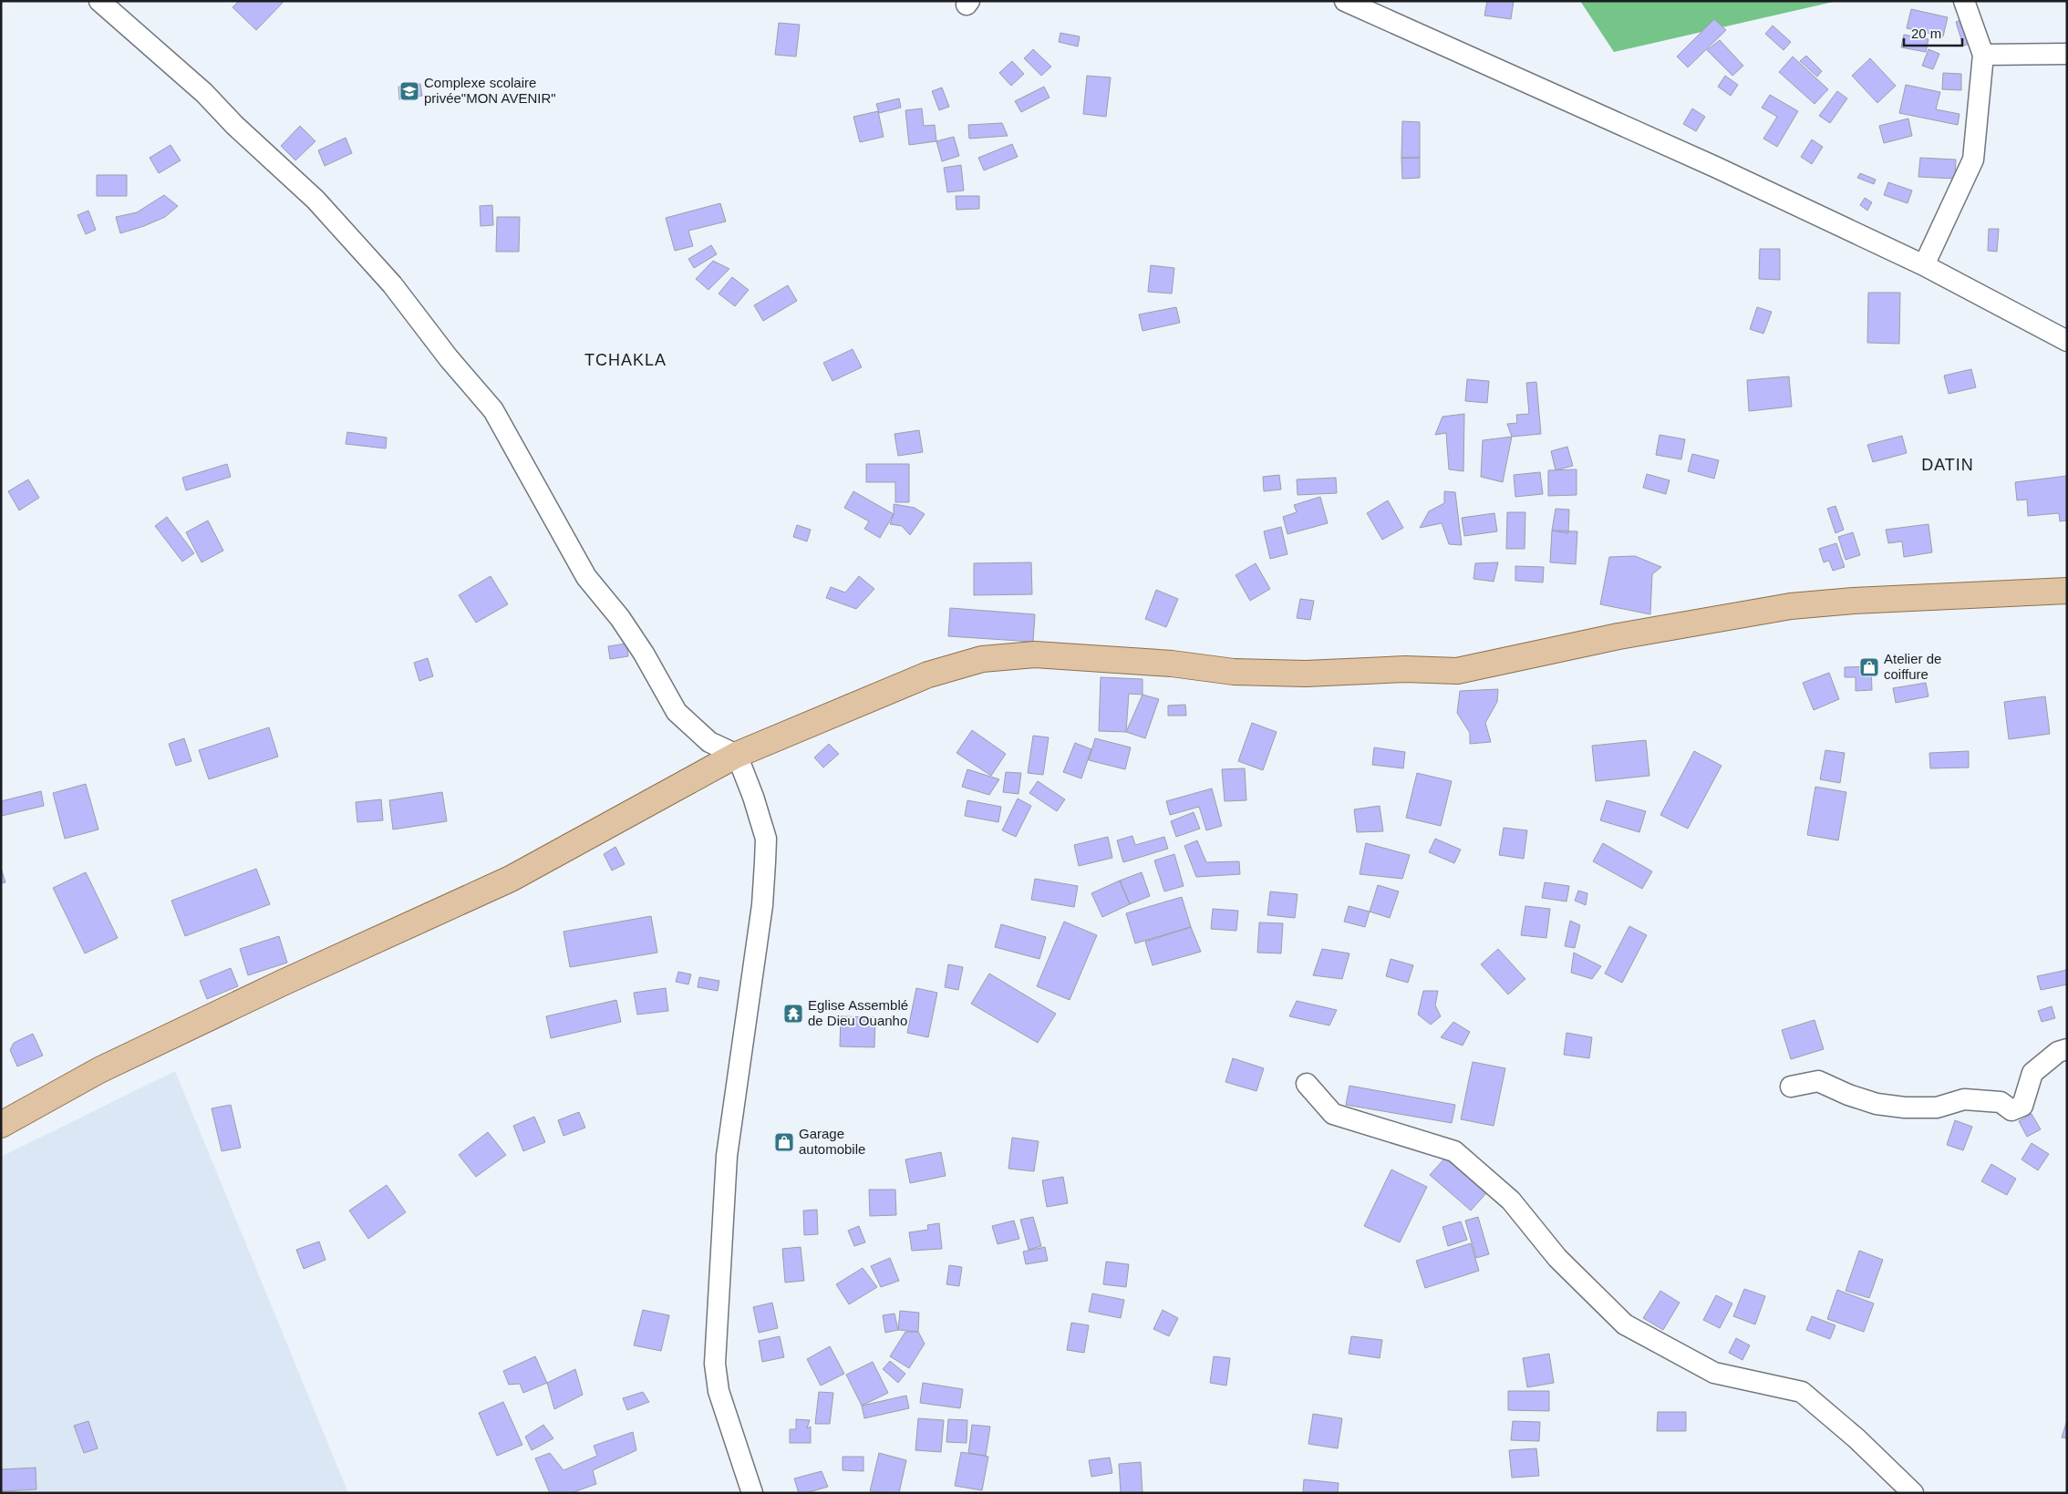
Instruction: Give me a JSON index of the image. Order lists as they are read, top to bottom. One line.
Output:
{"districts":["TCHAKLA","DATIN"],"places":{"school or university":["Complexe scolaire privée\"MON AVENIR\""],"shop":["Atelier de coiffure","Garage automobile"],"temple":["Eglise Assemblé de Dieu Ouanho"]},"scale_bar":"20 m"}
